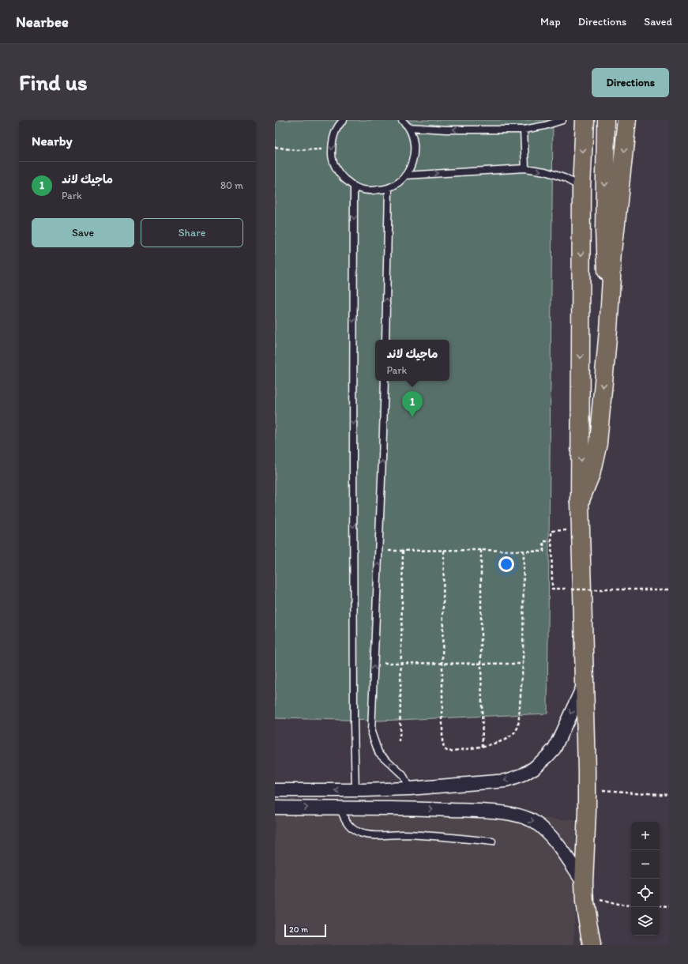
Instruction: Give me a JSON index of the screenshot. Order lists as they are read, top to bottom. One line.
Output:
{"scale_bar":"20 m","page":{"header":"Nearbee","nav":["Map","Directions","Saved"],"buttons":["Directions",["Save","Share"]],"title":"Find us","heading":"Nearby","list":[{"mark":"1","name":"ماجيك لاند","note":"Park","value":"80 m"}],"popup":["ماجيك لاند","Park"],"pins":"1","map_buttons":["+","−"],"scale":"20 m"}}
